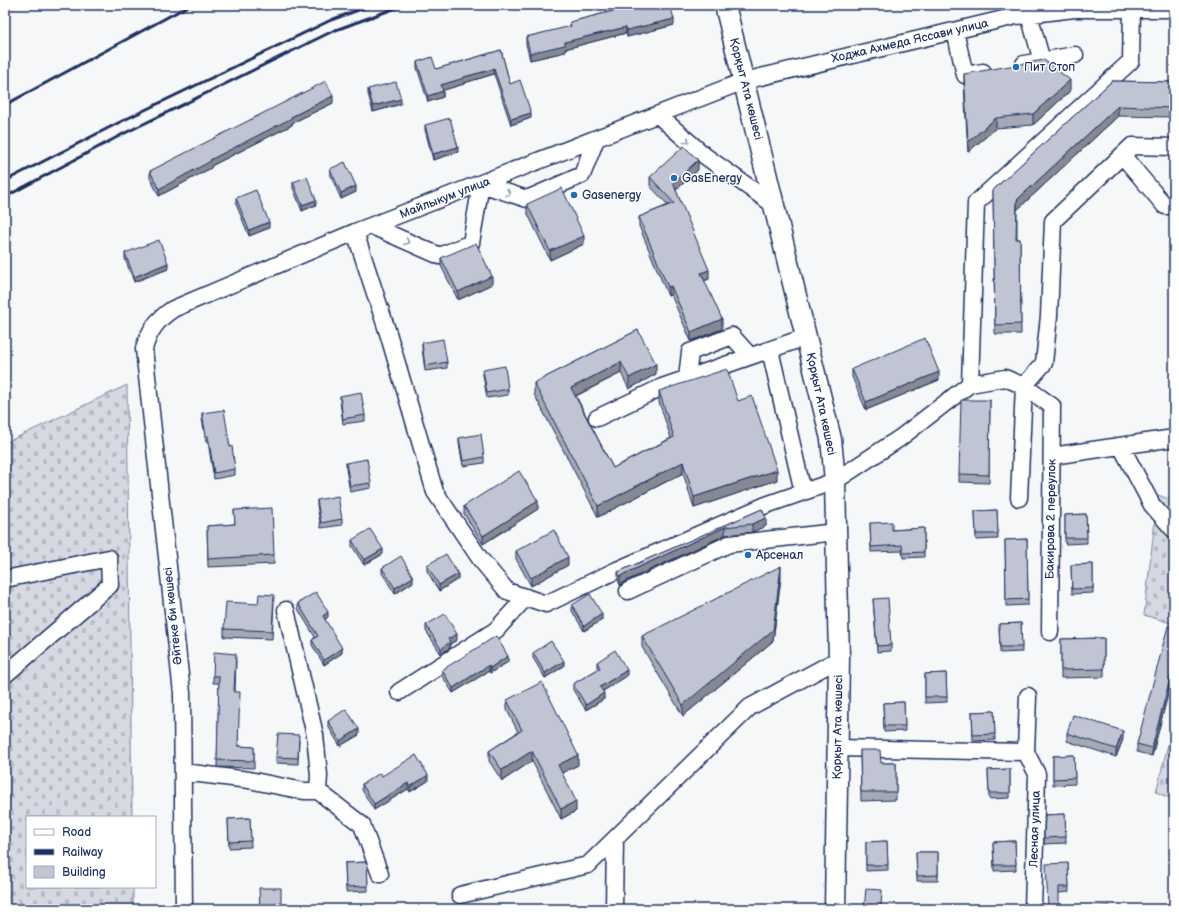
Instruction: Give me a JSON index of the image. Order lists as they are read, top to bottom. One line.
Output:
{"streets":{"main road":["Қорқыт Ата көшесі"],"street":["Ходжа Ахмеда Яссави улица","Майлыкум улица","Бакирова 2 переулок","Әйтеке би көшесі","Лесная улица"]},"crossings":[["Ходжа Ахмеда Яссави улица","Қорқыт Ата көшесі"],["Ходжа Ахмеда Яссави улица","Майлыкум улица"],["Қорқыт Ата көшесі","Майлыкум улица"],["Майлыкум улица","Әйтеке би көшесі"]],"places":["Пит Стоп","GasEnergy","Gasenergy","Арсенал"],"legend":["Road","Railway","Building"]}
